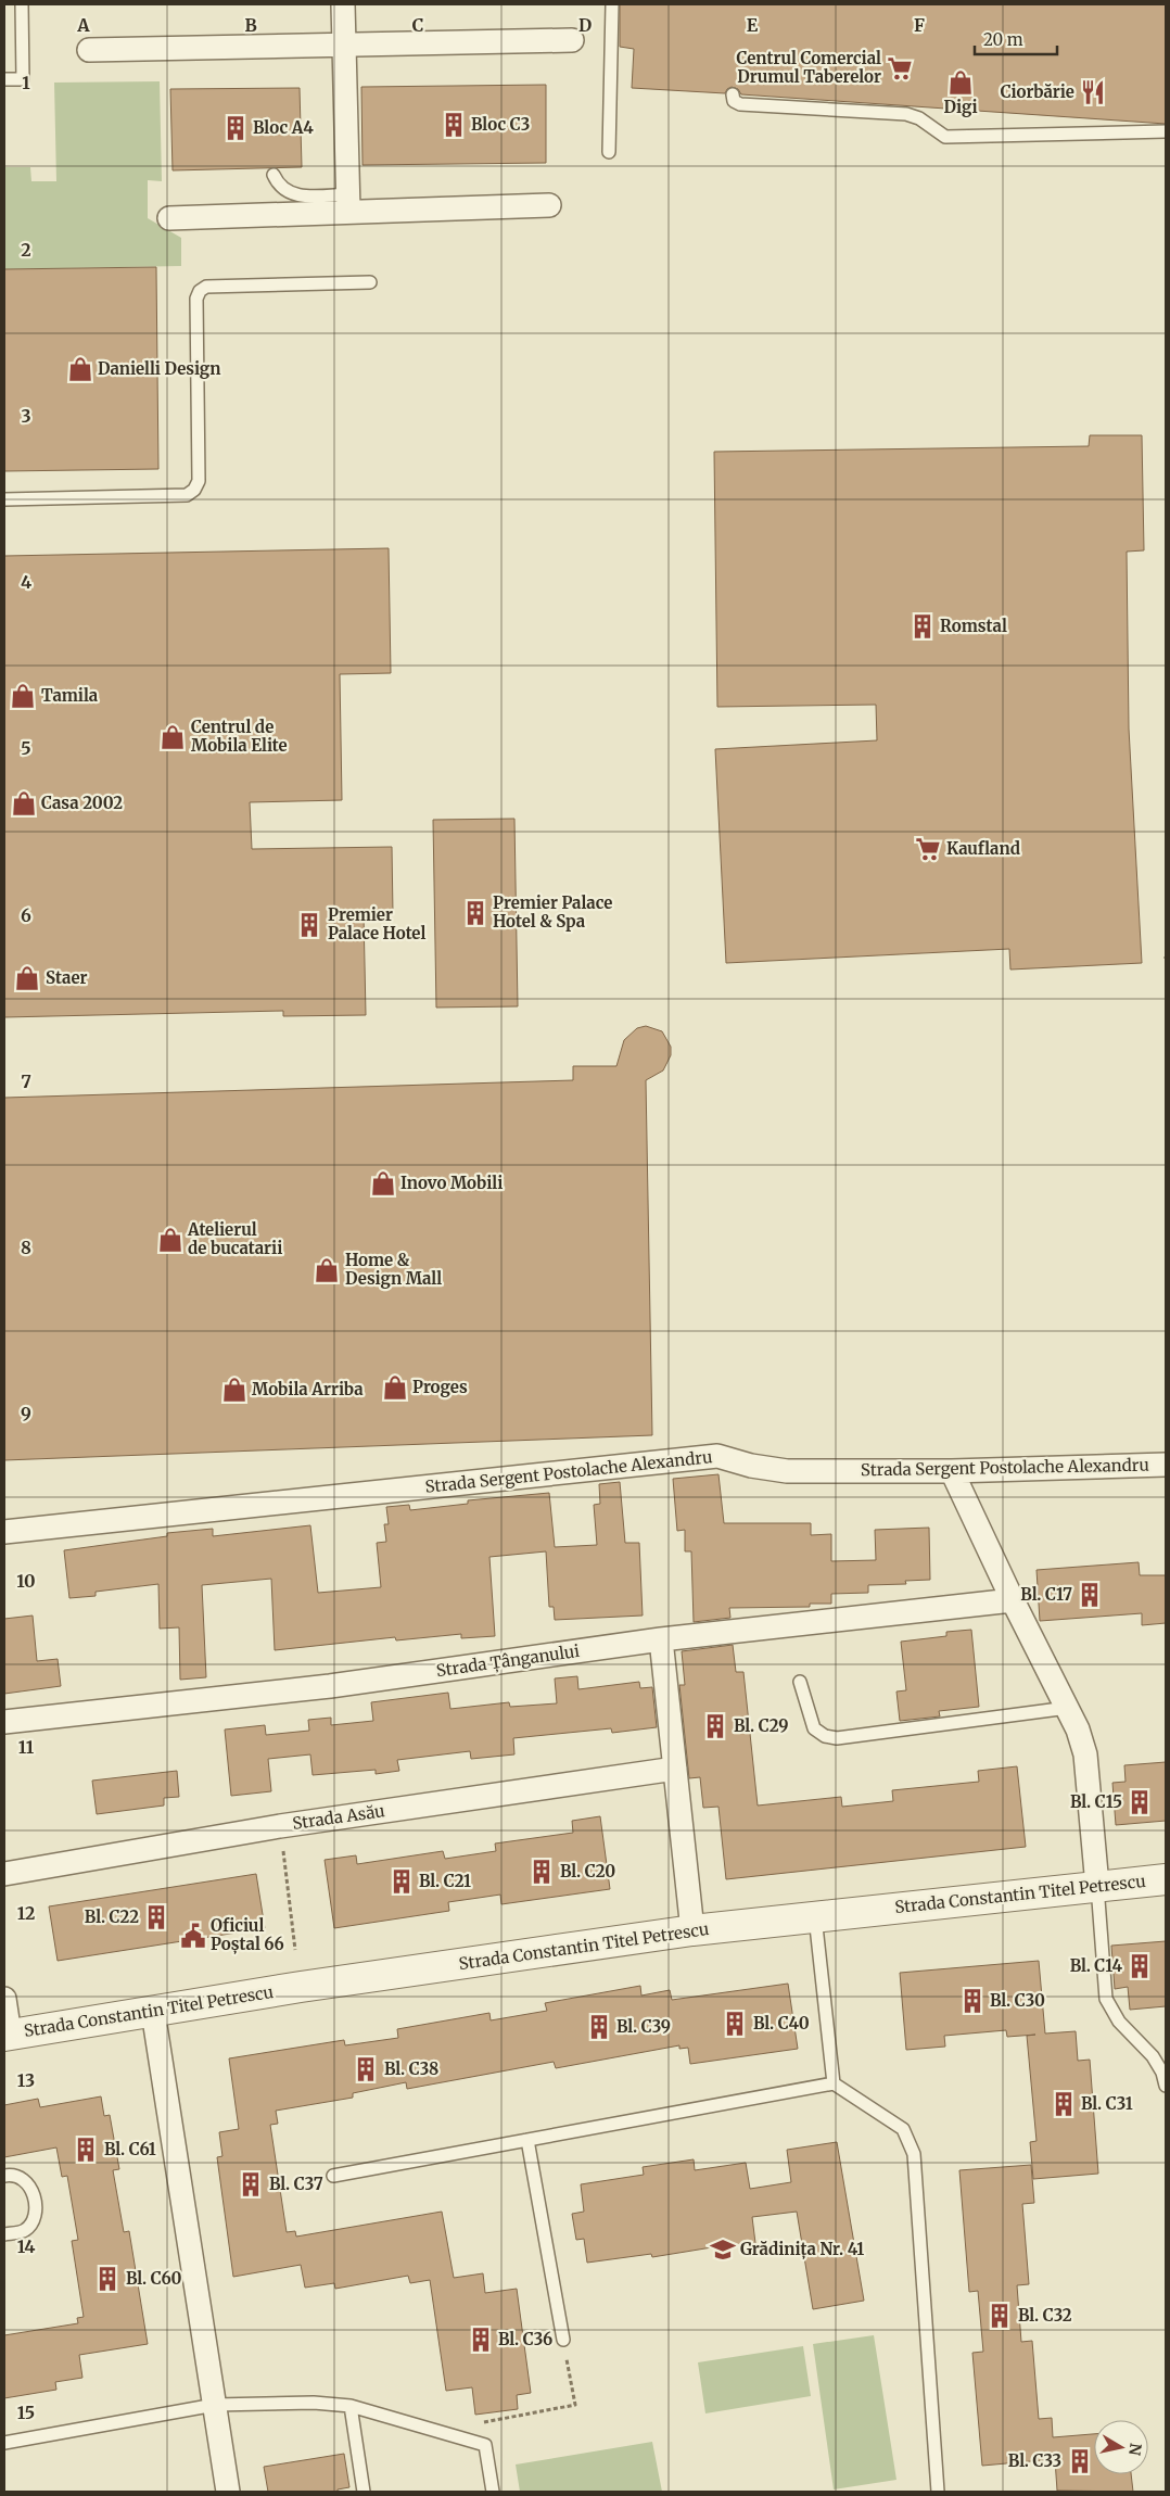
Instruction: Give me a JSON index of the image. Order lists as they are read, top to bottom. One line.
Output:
{"streets":{"street":["Strada Sergent Postolache Alexandru","Strada Țânganului","Strada Asău","Strada Constantin Titel Petrescu"]},"places":{"supermarket":["Centrul Comercial Drumul Taberelor","Kaufland"],"shop":["Digi","Danielli Design","Tamila","Centrul de Mobila Elite","Casa 2002","Staer","Inovo Mobili","Atelierul de bucatarii","Home & Design Mall","Proges","Mobila Arriba"],"restaurant":["Ciorbărie"],"building":["Bloc C3","Bloc A4","Romstal","Premier Palace Hotel & Spa","Premier Palace Hotel","Bl. C17","Bl. C29","Bl. C15","Bl. C20","Bl. C21","Bl. C22","Bl. C14","Bl. C30","Bl. C40","Bl. C39","Bl. C38","Bl. C31","Bl. C61","Bl. C37","Bl. C60","Bl. C32","Bl. C36","Bl. C33"],"public building":["Oficiul Poștal 66"],"school or university":["Grădinița Nr. 41"]},"scale_bar":"20 m","north":"right","grid":{"columns":["A","B","C","D","E","F"],"rows":["1","2","3","4","5","6","7","8","9","10","11","12","13","14","15"]}}
